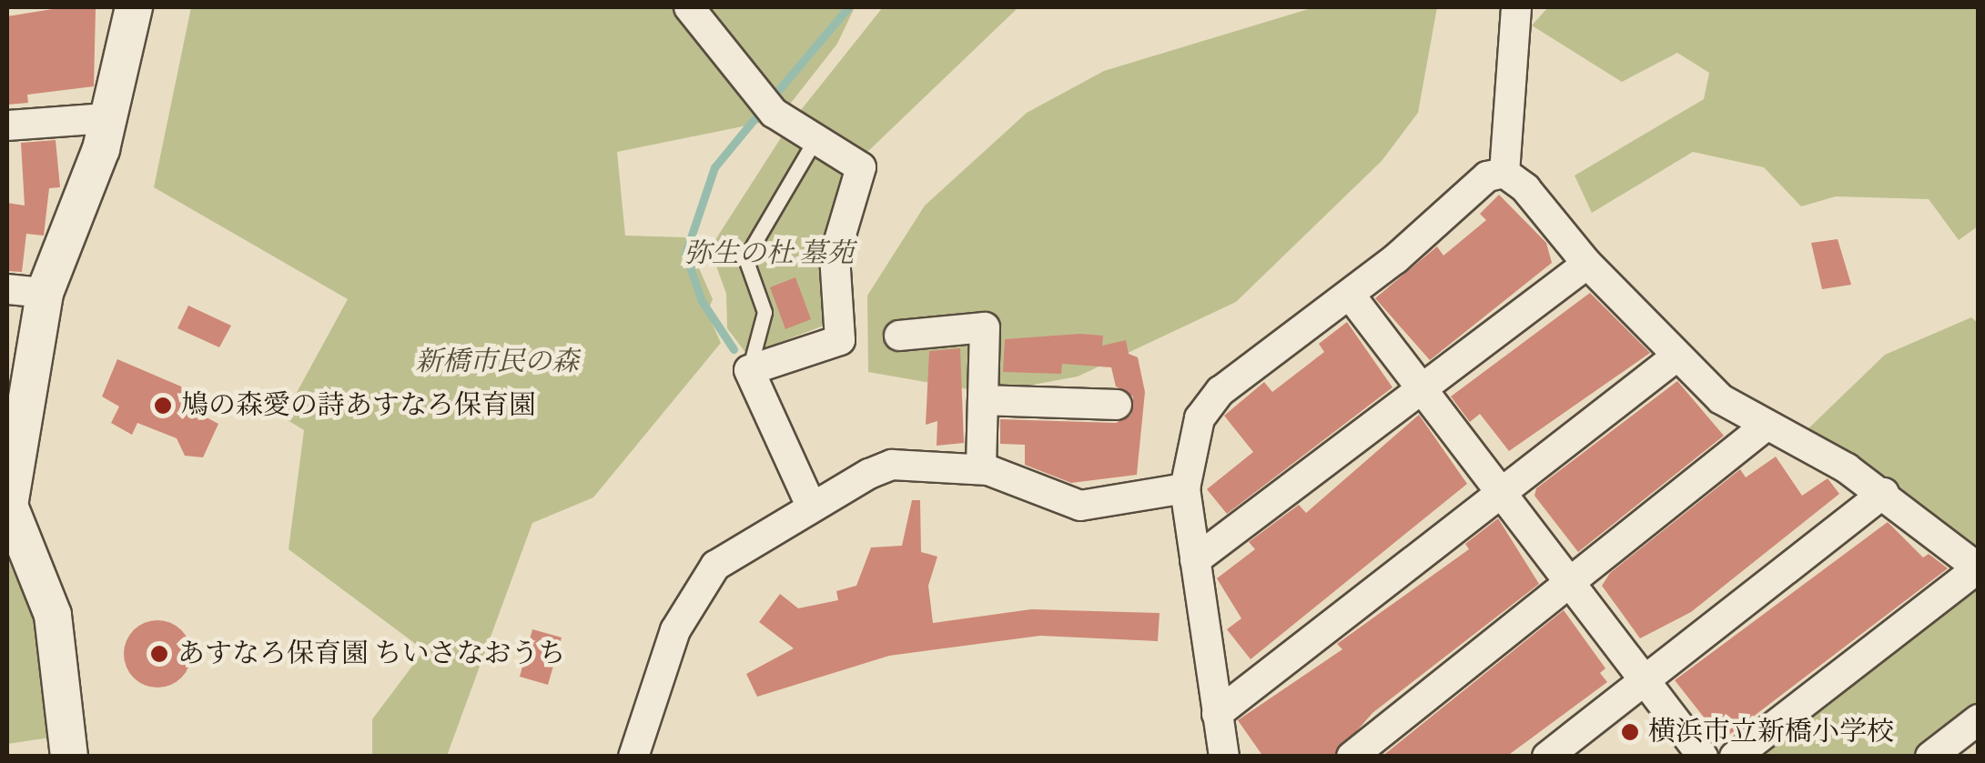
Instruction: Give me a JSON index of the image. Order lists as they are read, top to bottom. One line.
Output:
{"parks":["弥生の杜 墓苑","新橋市民の森"],"places":["鳩の森愛の詩あすなろ保育園","あすなろ保育園 ちいさなおうち","横浜市立新橋小学校"]}
